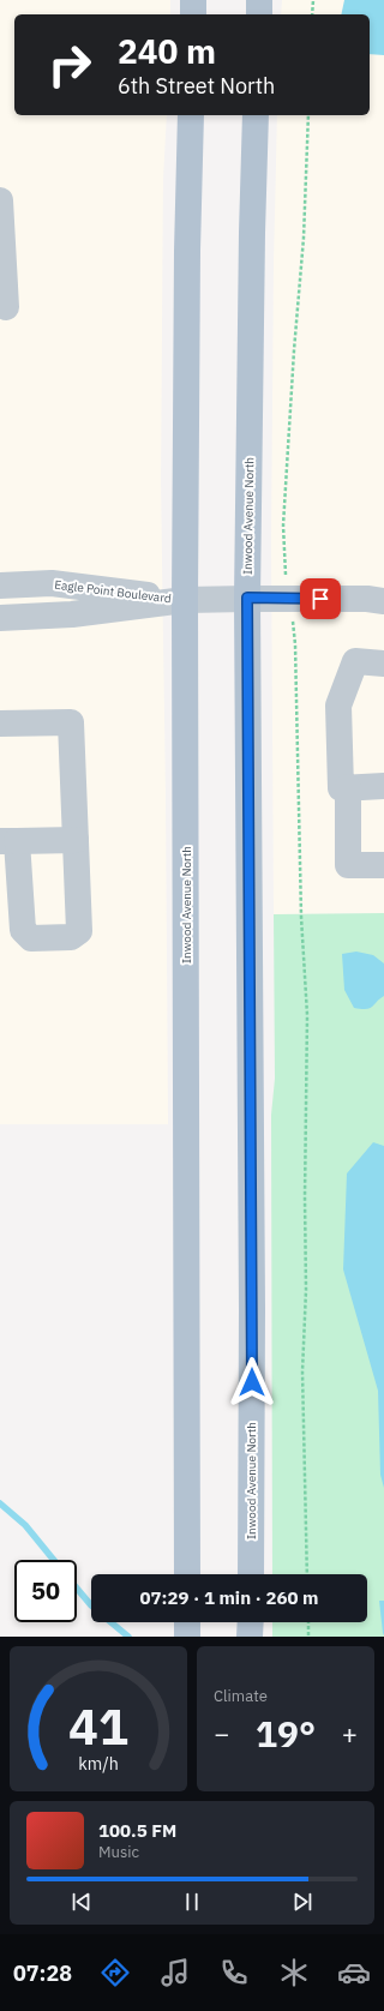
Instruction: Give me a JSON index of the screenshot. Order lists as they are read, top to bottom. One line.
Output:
{"streets":{"main road":["Inwood Avenue North"],"street":["Eagle Point Boulevard"]},"crossings":[["Inwood Avenue North","Eagle Point Boulevard"]],"page":{"turn":["240 m","6th Street North"],"limit":"50","trip":"07:29 · 1 min · 260 m","tile":"Climate","heat":["−","19°","+"],"song":["100.5 FM","Music"],"tabs":"07:28","gauge":["41","km/h"]}}
